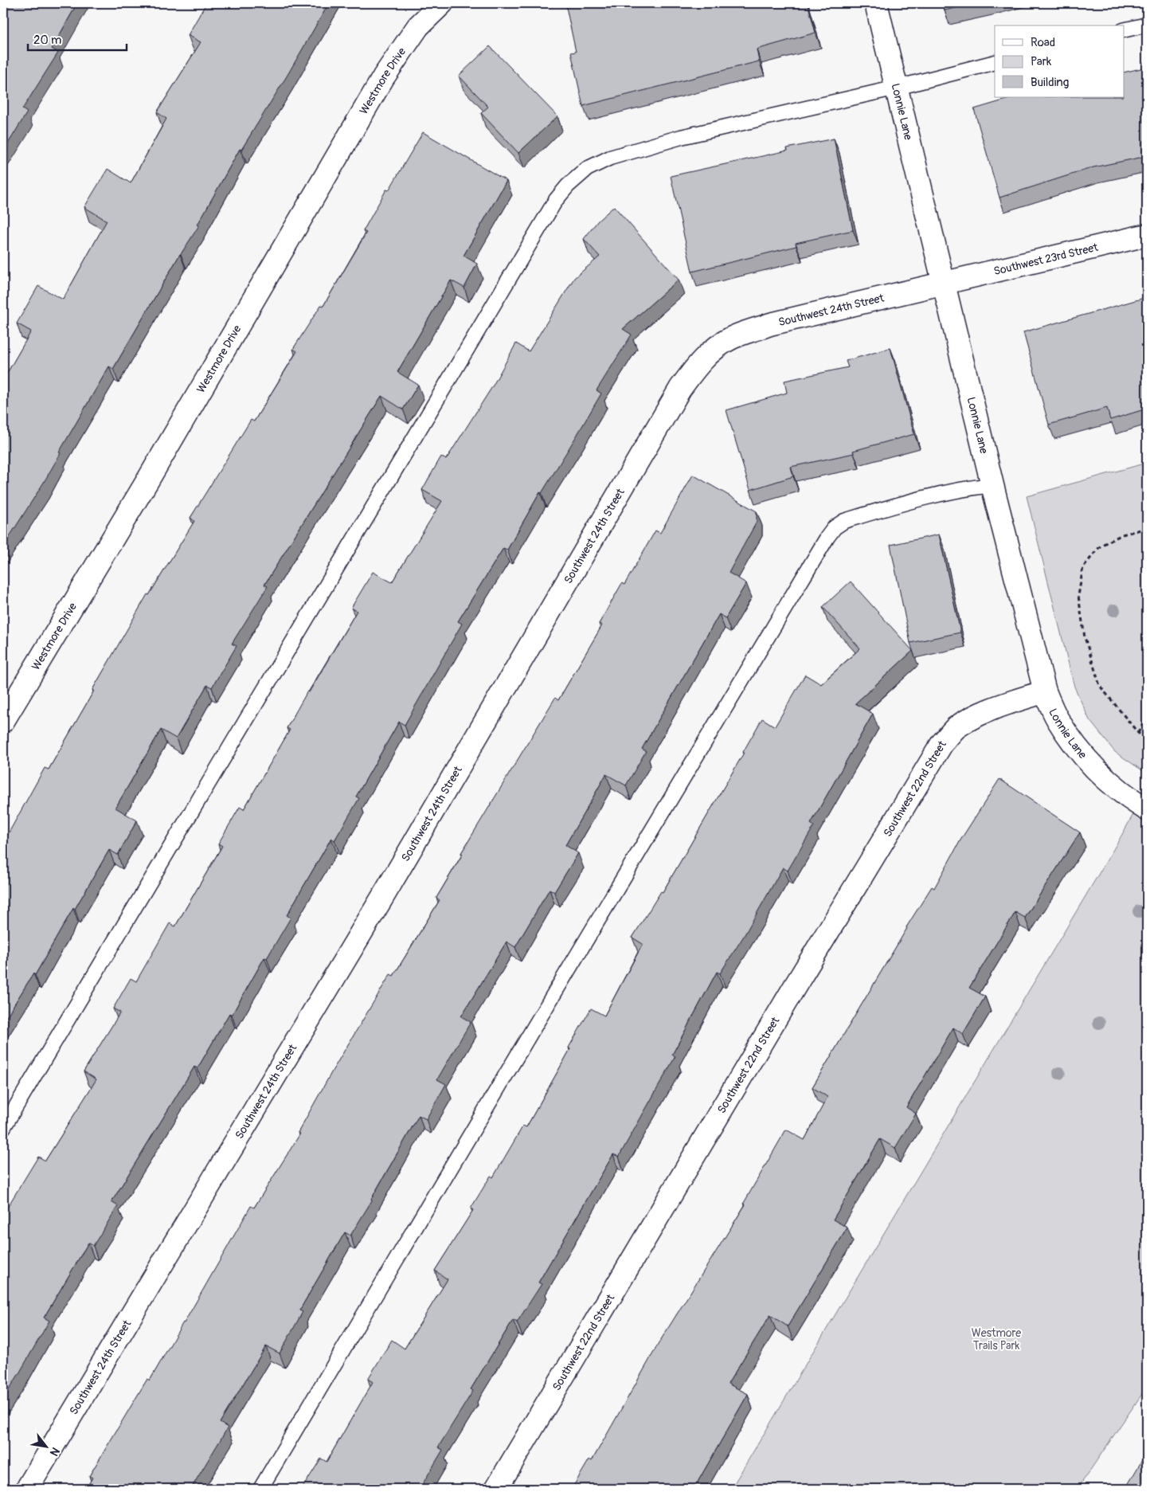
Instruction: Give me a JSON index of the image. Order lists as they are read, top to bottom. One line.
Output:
{"streets":{"street":["Westmore Drive","Lonnie Lane","Southwest 23rd Street","Southwest 24th Street","Southwest 22nd Street"]},"crossings":[["Lonnie Lane","Southwest 23rd Street"],["Lonnie Lane","Southwest 24th Street"],["Lonnie Lane","Southwest 22nd Street"],["Southwest 23rd Street","Southwest 24th Street"]],"parks":["Westmore Trails Park"],"legend":["Road","Park","Building"],"scale_bar":"20 m","north":"bottom right"}
